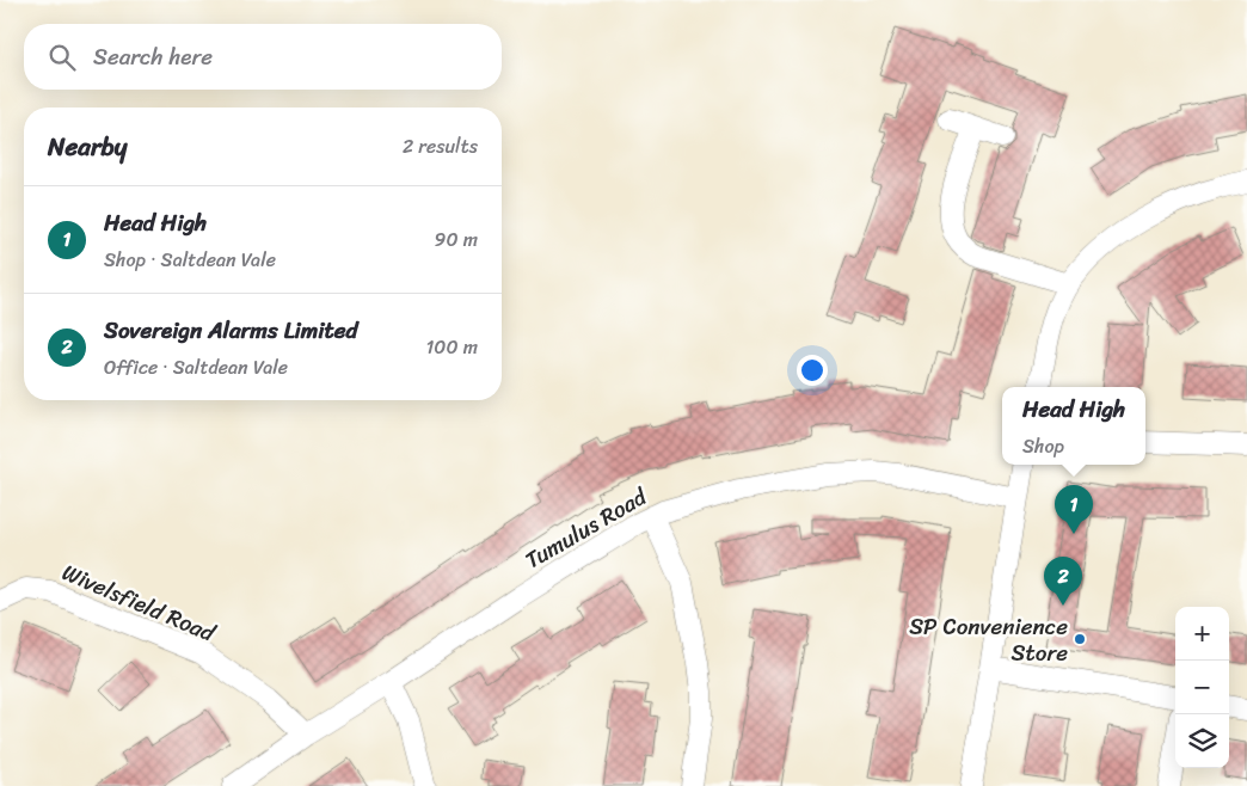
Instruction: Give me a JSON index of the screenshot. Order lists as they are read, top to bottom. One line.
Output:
{"streets":{"street":["Tumulus Road","Wivelsfield Road"]},"crossings":[["Tumulus Road","Wivelsfield Road"]],"places":["SP Convenience Store"],"page":{"search":"Search here","heading":["Nearby","2 results"],"list":[{"mark":"1","name":"Head High","note":"Shop · Saltdean Vale","value":"90 m"},{"mark":"2","name":"Sovereign Alarms Limited","note":"Office · Saltdean Vale","value":"100 m"}],"popup":["Head High","Shop"],"pins":["1","2"],"map_buttons":["+","−"]}}
